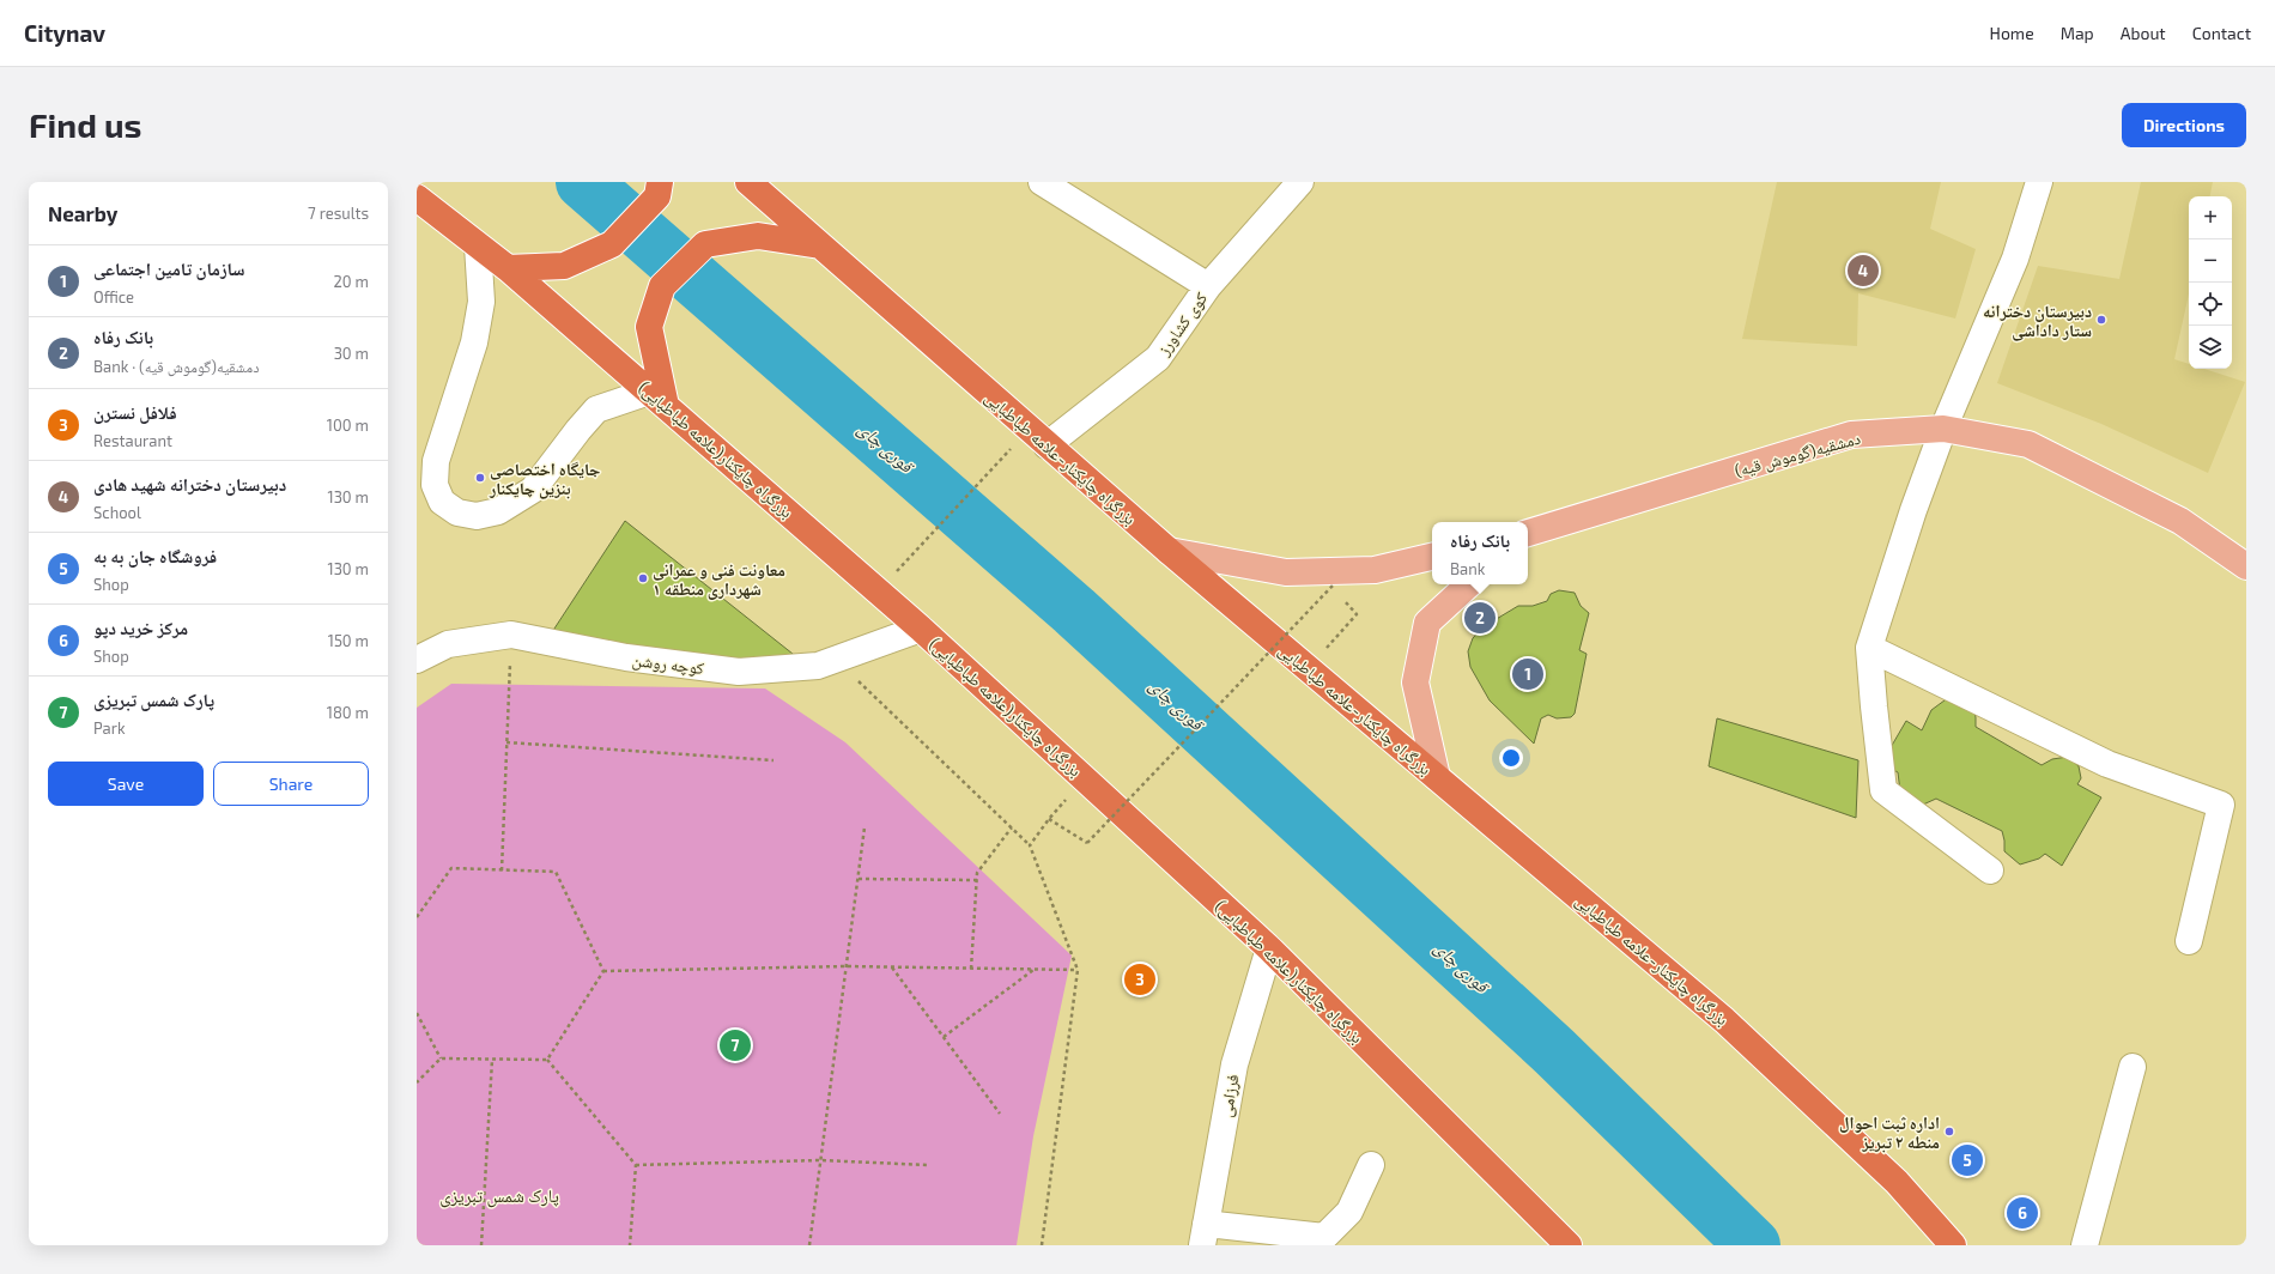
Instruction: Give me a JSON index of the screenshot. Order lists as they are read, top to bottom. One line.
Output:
{"streets":{"highway":["بزرگراه چایکنار(علامه طباطبایی)","بزرگراه چایکنار-علامه طباطبایی"],"main road":["دمشقیه(گوموش قیه)"],"street":["کوی کشاورز","کوچه روشن","فرزامی"]},"crossings":[["کوی کشاورز","بزرگراه چایکنار-علامه طباطبایی"],["بزرگراه چایکنار(علامه طباطبایی)","کوچه روشن"],["بزرگراه چایکنار(علامه طباطبایی)","فرزامی"]],"districts":["پارک شمس تبریزی"],"water":["قوری چای"],"places":["دبیرستان دخترانه ستار داداشی","جایگاه اختصاصی بنزین چایکنار","معاونت فنی و عمرانی شهرداری منطقه ۱","اداره ثبت احوال منطه ۲ تبریز"],"page":{"header":"Citynav","nav":["Home","Map","About","Contact"],"buttons":["Directions",["Save","Share"]],"title":"Find us","heading":["Nearby","7 results"],"map_buttons":["+","−"],"list":[{"mark":"1","name":"سازمان تامین اجتماعی","note":"Office","value":"20 m"},{"mark":"2","name":"بانک رفاه","note":"Bank · دمشقیه(گوموش قیه)","value":"30 m"},{"mark":"3","name":"فلافل نسترن","note":"Restaurant","value":"100 m"},{"mark":"4","name":"دبیرستان دخترانه شهید هادی","note":"School","value":"130 m"},{"mark":"5","name":"فروشگاه جان به به","note":"Shop","value":"130 m"},{"mark":"6","name":"مرکز خرید دپو","note":"Shop","value":"150 m"},{"mark":"7","name":"پارک شمس تبریزی","note":"Park","value":"180 m"}],"pins":["4","2","1","3","7","5","6"],"popup":["بانک رفاه","Bank"]}}
